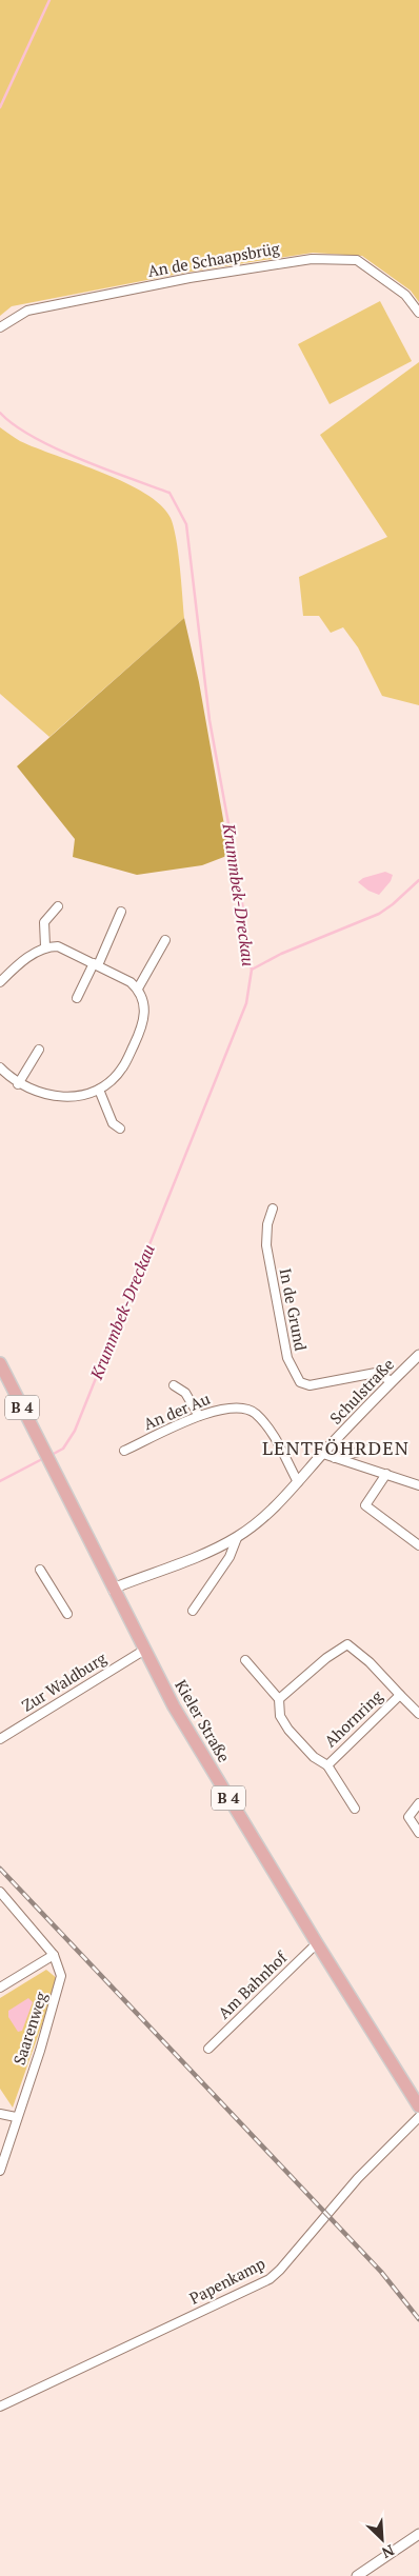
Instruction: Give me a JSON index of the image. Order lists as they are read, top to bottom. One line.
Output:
{"streets":{"main road":["B 4","Kieler Straße"],"street":["An de Schaapsbrüg","In de Grund","Schulstraße","An der Au","Zur Waldburg","Ahornring","Am Bahnhof","Saarenweg","Papenkamp"]},"crossings":[["In de Grund","Schulstraße"],["Schulstraße","An der Au"],["Schulstraße","Kieler Straße"],["Zur Waldburg","Kieler Straße"],["Kieler Straße","Am Bahnhof"]],"districts":["LENTFÖHRDEN"],"water":["Krummbek-Dreckau"],"north":"bottom right"}
